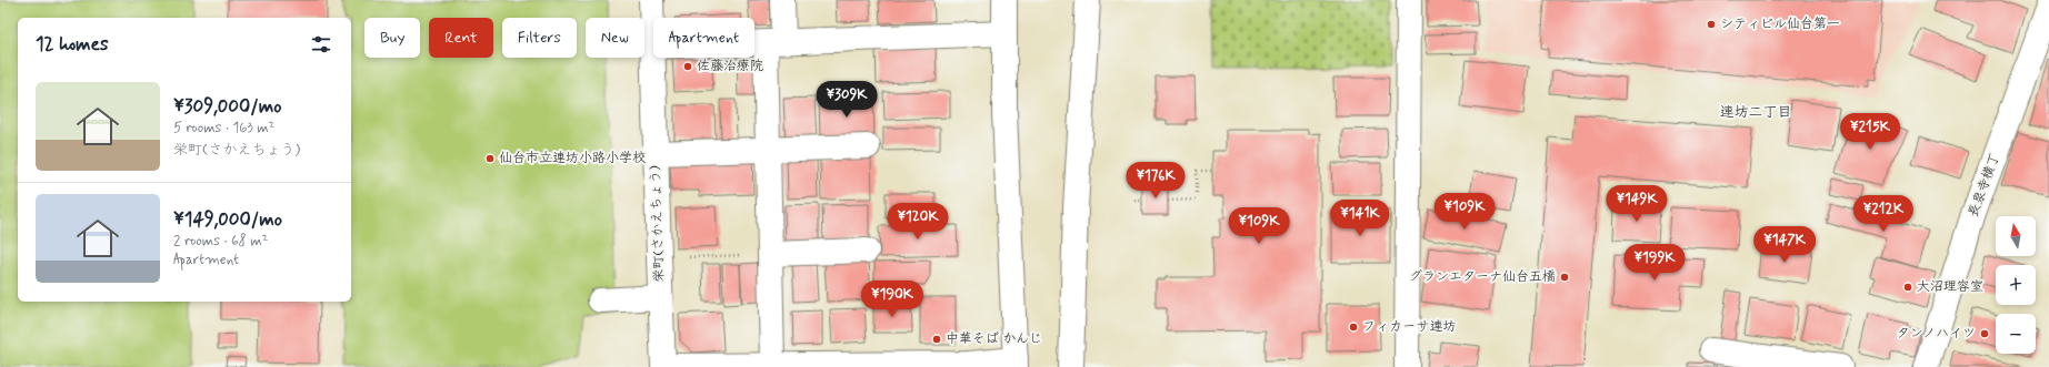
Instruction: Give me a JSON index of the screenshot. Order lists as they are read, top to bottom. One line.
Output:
{"streets":{"street":["長泉寺横丁","栄町(さかえちょう)"]},"districts":["連坊二丁目"],"places":["シティビル仙台第一","佐藤治療院","仙台市立連坊小路小学校","グランエターナ仙台五橋","大沼理容室","フィカーサ連坊","タンノハイツ","中華そば かんじ"],"north":"top","page":{"chip":["Buy","Rent","Filters","New","Apartment"],"heading":"12 homes","list":[{"name":"¥309,000/mo","note":"5 rooms · 163 m² · 栄町(さかえちょう)"},{"name":"¥149,000/mo","note":"2 rooms · 68 m² · Apartment"}],"price":["¥309K","¥215K","¥176K","¥149K","¥109K","¥212K","¥141K","¥120K","¥109K","¥147K","¥199K","¥190K"],"map_buttons":["+","−"]}}
